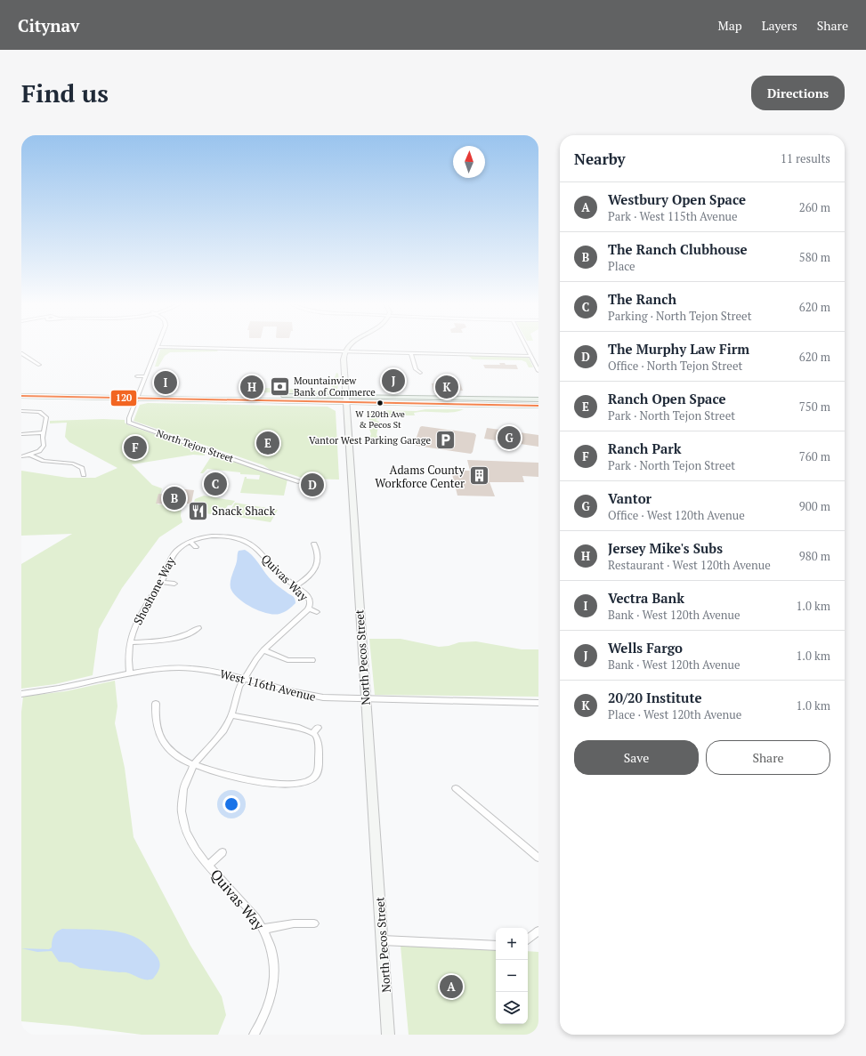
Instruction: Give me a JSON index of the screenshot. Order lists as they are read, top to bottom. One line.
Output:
{"streets":{"street":["North Tejon Street","Quivas Way","Shoshone Way","North Pecos Street","West 116th Avenue"]},"crossings":[["Quivas Way","Shoshone Way"],["Quivas Way","West 116th Avenue"],["Shoshone Way","West 116th Avenue"],["North Pecos Street","West 116th Avenue"]],"places":{"bank":["Mountainview Bank of Commerce"],"other":["W 120th Ave & Pecos St"],"parking":["Vantor West Parking Garage"],"building":["Adams County Workforce Center"],"restaurant":["Snack Shack"]},"lines":["transit line 120"],"north":"top","page":{"header":"Citynav","nav":["Map","Layers","Share"],"buttons":["Directions",["Save","Share"]],"title":"Find us","heading":["Nearby","11 results"],"list":[{"mark":"A","name":"Westbury Open Space","note":"Park · West 115th Avenue","value":"260 m"},{"mark":"B","name":"The Ranch Clubhouse","note":"Place","value":"580 m"},{"mark":"C","name":"The Ranch","note":"Parking · North Tejon Street","value":"620 m"},{"mark":"D","name":"The Murphy Law Firm","note":"Office · North Tejon Street","value":"620 m"},{"mark":"E","name":"Ranch Open Space","note":"Park · North Tejon Street","value":"750 m"},{"mark":"F","name":"Ranch Park","note":"Park · North Tejon Street","value":"760 m"},{"mark":"G","name":"Vantor","note":"Office · West 120th Avenue","value":"900 m"},{"mark":"H","name":"Jersey Mike's Subs","note":"Restaurant · West 120th Avenue","value":"980 m"},{"mark":"I","name":"Vectra Bank","note":"Bank · West 120th Avenue","value":"1.0 km"},{"mark":"J","name":"Wells Fargo","note":"Bank · West 120th Avenue","value":"1.0 km"},{"mark":"K","name":"20/20 Institute","note":"Place · West 120th Avenue","value":"1.0 km"}],"pins":["J","I","H","K","G","E","F","C","D","B","A"],"map_buttons":["+","−"]}}
